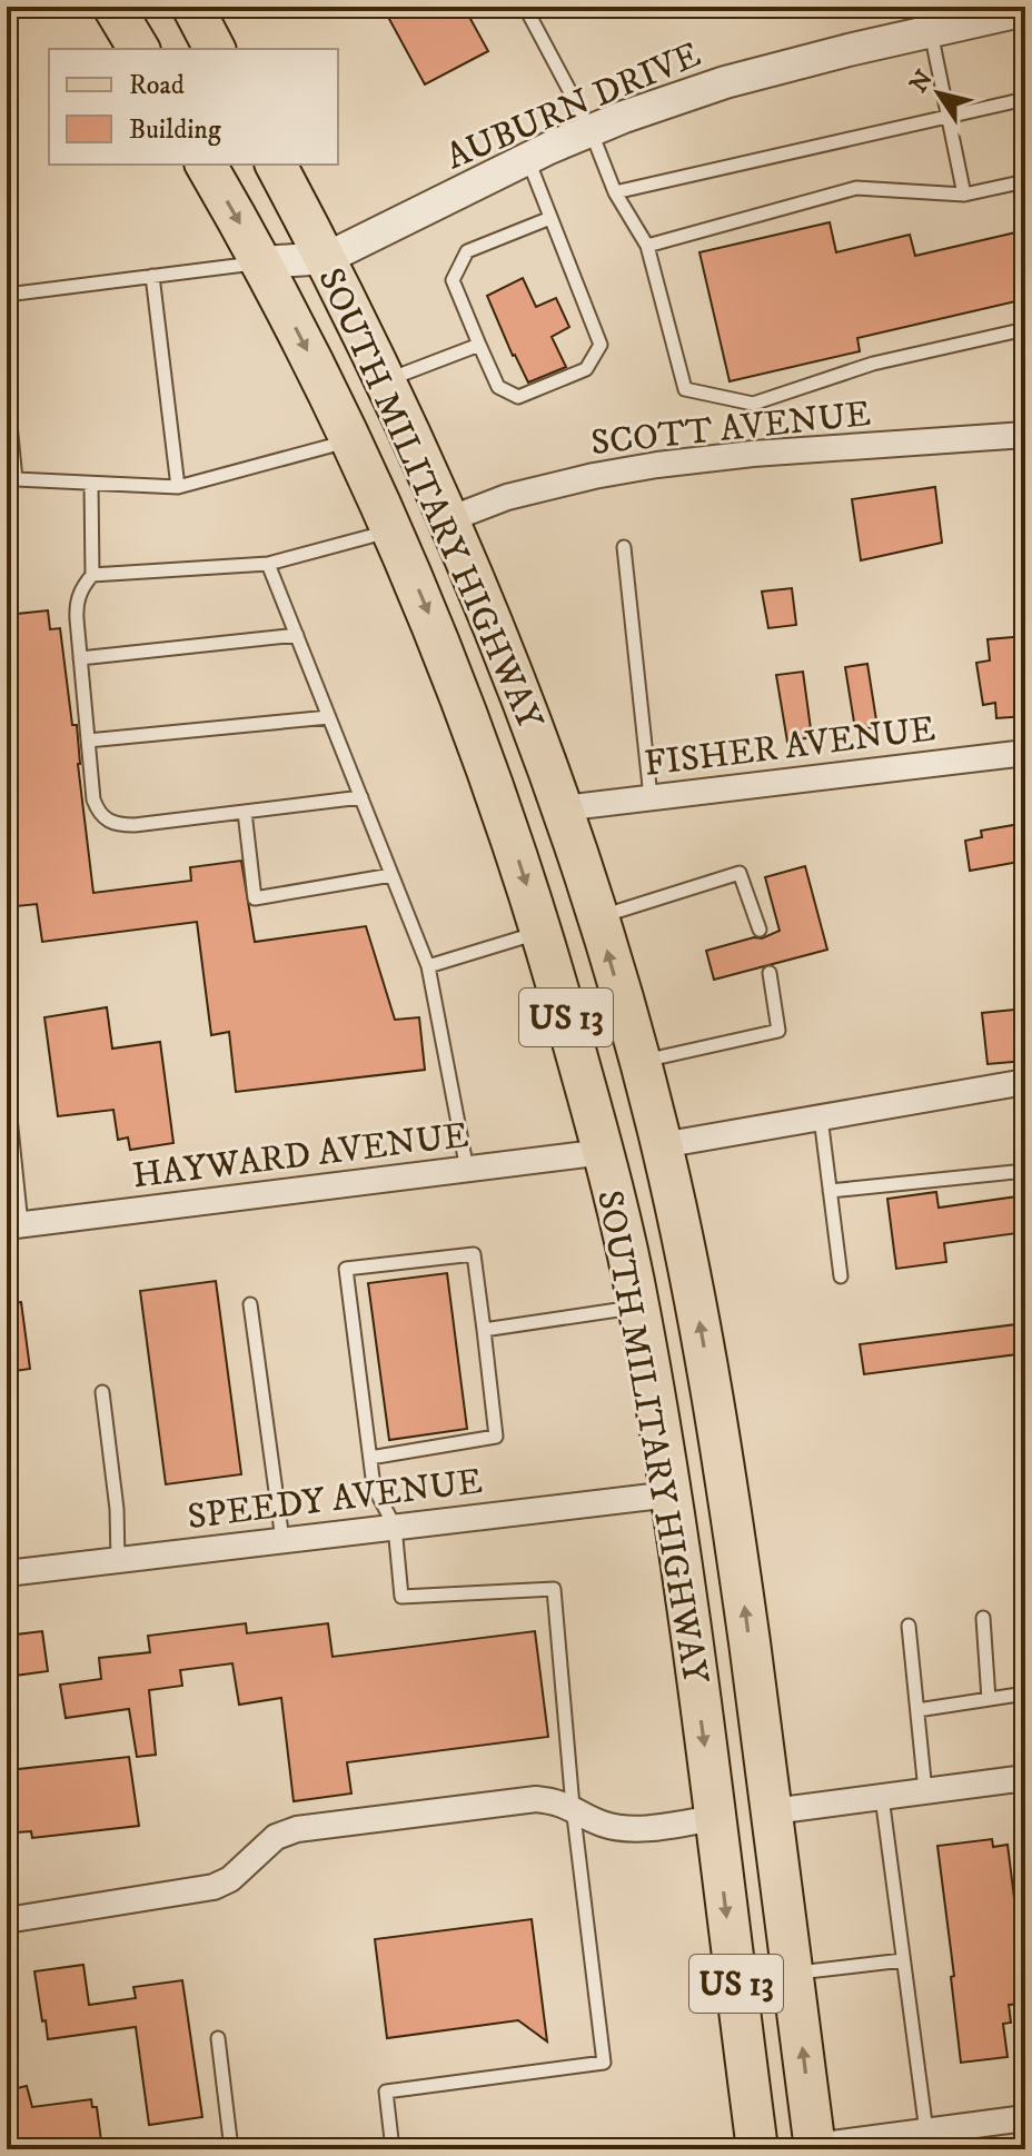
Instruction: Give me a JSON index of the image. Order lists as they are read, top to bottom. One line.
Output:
{"streets":{"main road":["SOUTH MILITARY HIGHWAY","US 13"],"street":["AUBURN DRIVE","SCOTT AVENUE","FISHER AVENUE","HAYWARD AVENUE","SPEEDY AVENUE"]},"crossings":[["AUBURN DRIVE","SOUTH MILITARY HIGHWAY"],["SCOTT AVENUE","SOUTH MILITARY HIGHWAY"],["SOUTH MILITARY HIGHWAY","FISHER AVENUE"],["SOUTH MILITARY HIGHWAY","HAYWARD AVENUE"],["SOUTH MILITARY HIGHWAY","SPEEDY AVENUE"]],"legend":["Road","Building"],"north":"top left"}
